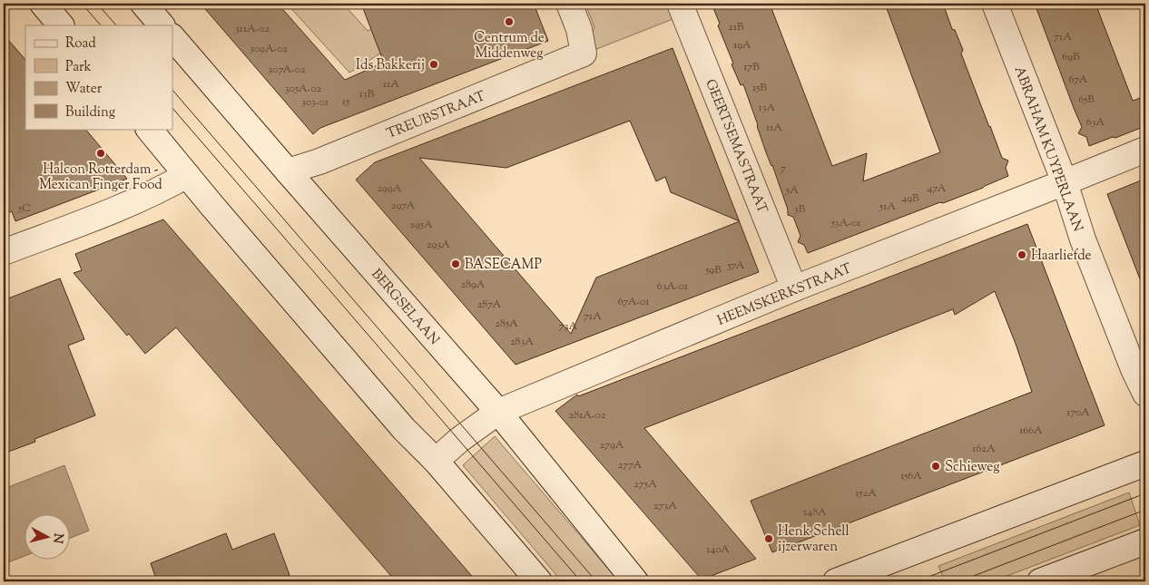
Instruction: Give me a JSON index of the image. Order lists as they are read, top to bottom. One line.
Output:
{"streets":{"street":["TREUBSTRAAT","GEERTSEMASTRAAT","ABRAHAM KUYPERLAAN","HEEMSKERKSTRAAT","BERGSELAAN"]},"crossings":[["TREUBSTRAAT","BERGSELAAN"],["GEERTSEMASTRAAT","HEEMSKERKSTRAAT"],["ABRAHAM KUYPERLAAN","HEEMSKERKSTRAAT"],["HEEMSKERKSTRAAT","BERGSELAAN"]],"places":["Centrum de Middenweg","Ids Bakkerij","Halcon Rotterdam - Mexican Finger Food","Haarliefde","BASECAMP","Schieweg","Henk Schell ijzerwaren"],"house_numbers":["21B","311A-02","71A","19A","309A-02","69B","17B","307A-02","67A","11A","15B","305A-02","13B","65B","15","303-01","13A","63A","11A","7","299A","47A","5A","49B","297A","51A","5C","3B","53A-01","295A","293A","57A","59B","289A","63A-01","67A-01","287A","71A","285A","73A","283A","170A","281A-02","166A","279A","162A","277A","156A","275A","152A","273A","148A","140A"],"legend":["Road","Park","Water","Building"],"north":"right"}
